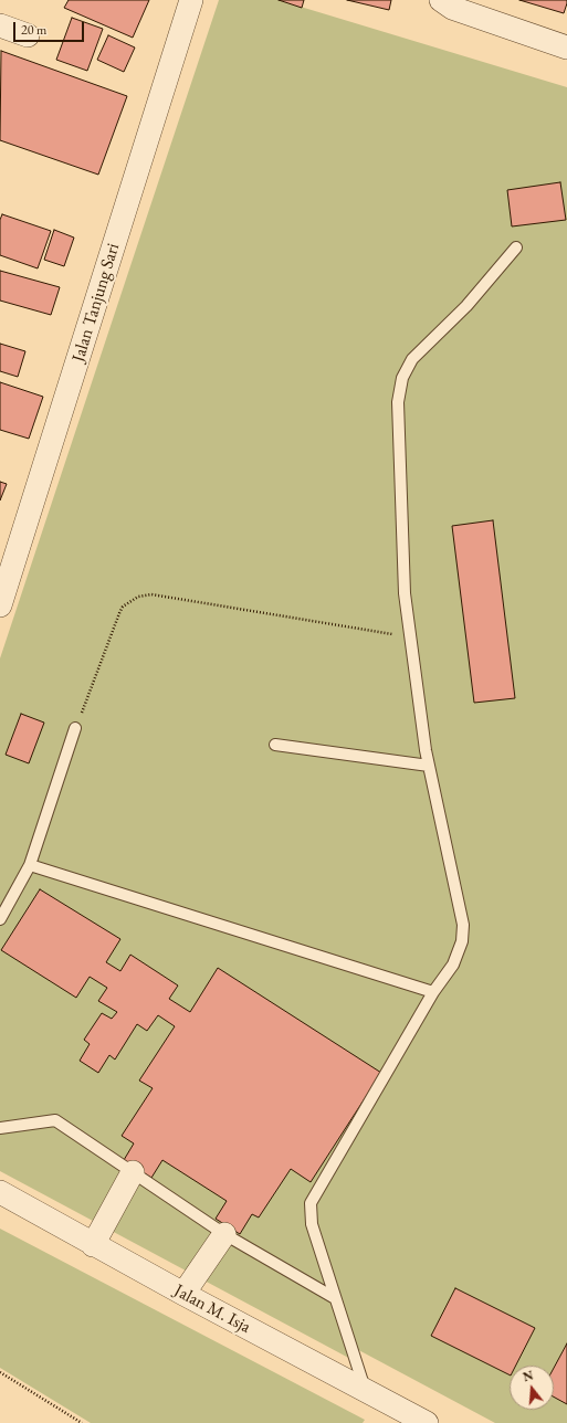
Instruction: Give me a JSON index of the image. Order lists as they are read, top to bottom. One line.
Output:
{"streets":{"street":["Jalan Tanjung Sari","Jalan M. Isja"]},"scale_bar":"20 m","north":"top"}
